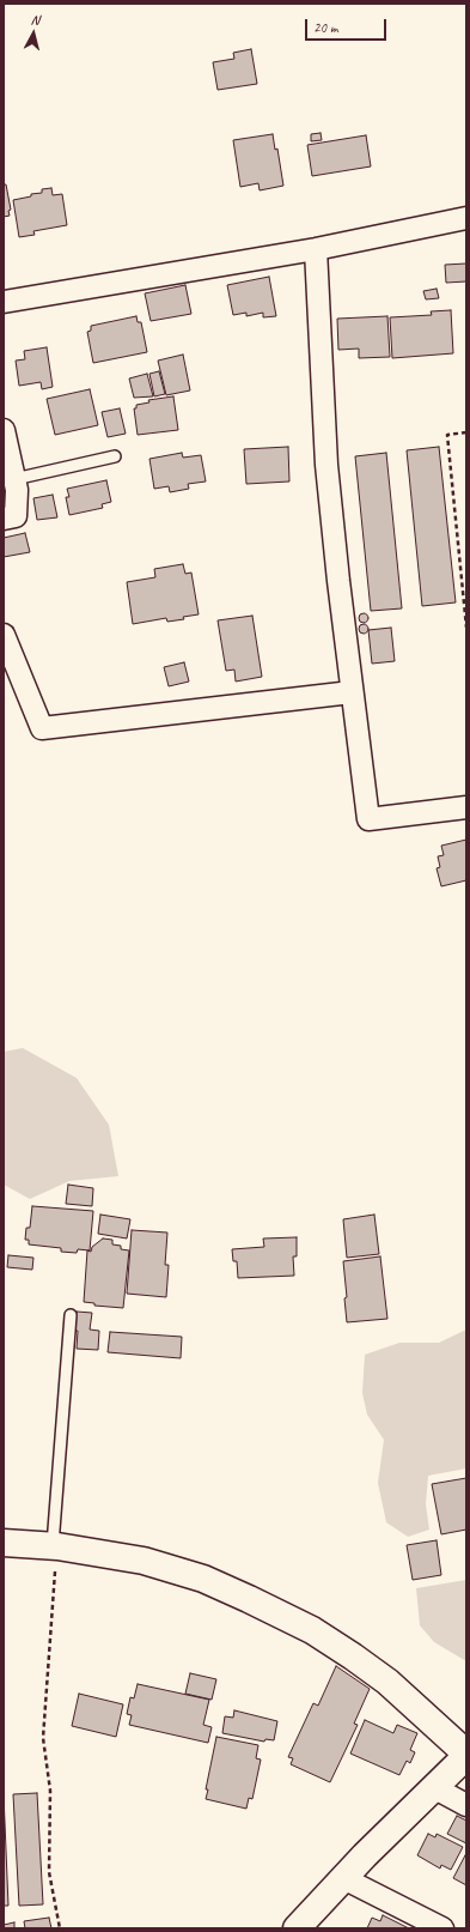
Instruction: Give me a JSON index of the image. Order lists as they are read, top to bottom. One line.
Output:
{"scale_bar":"20 m","north":"top"}
